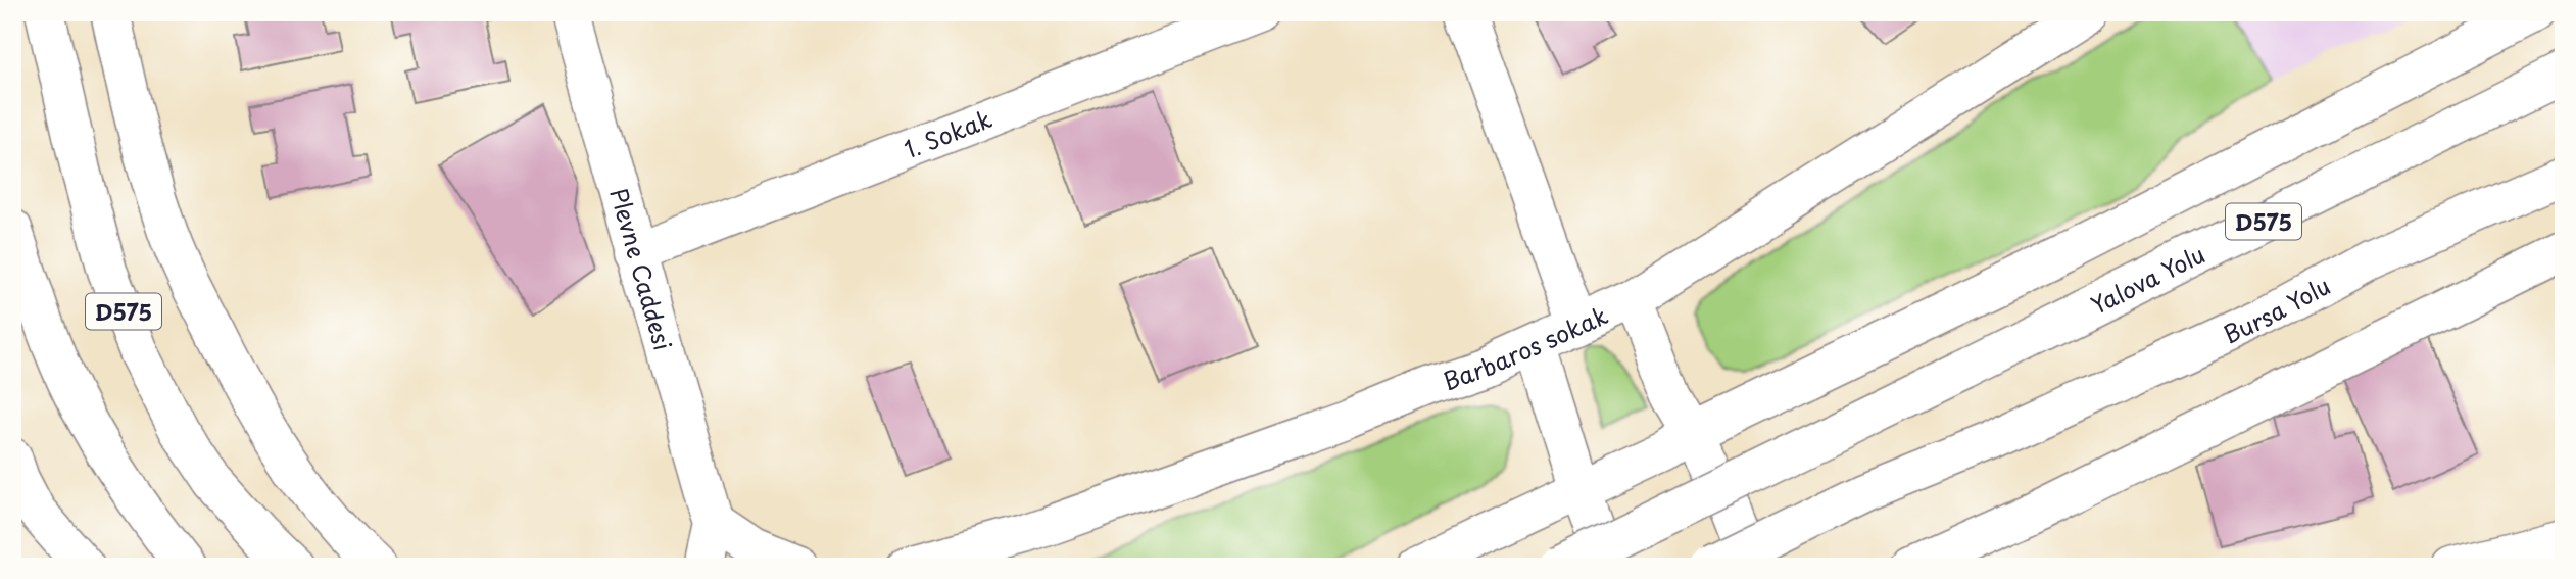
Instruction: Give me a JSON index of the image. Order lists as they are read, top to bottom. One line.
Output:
{"streets":{"main road":["1. Sokak","D575","Plevne Caddesi","Yalova Yolu","Bursa Yolu","Barbaros sokak"]},"crossings":[["1. Sokak","Plevne Caddesi"]]}
